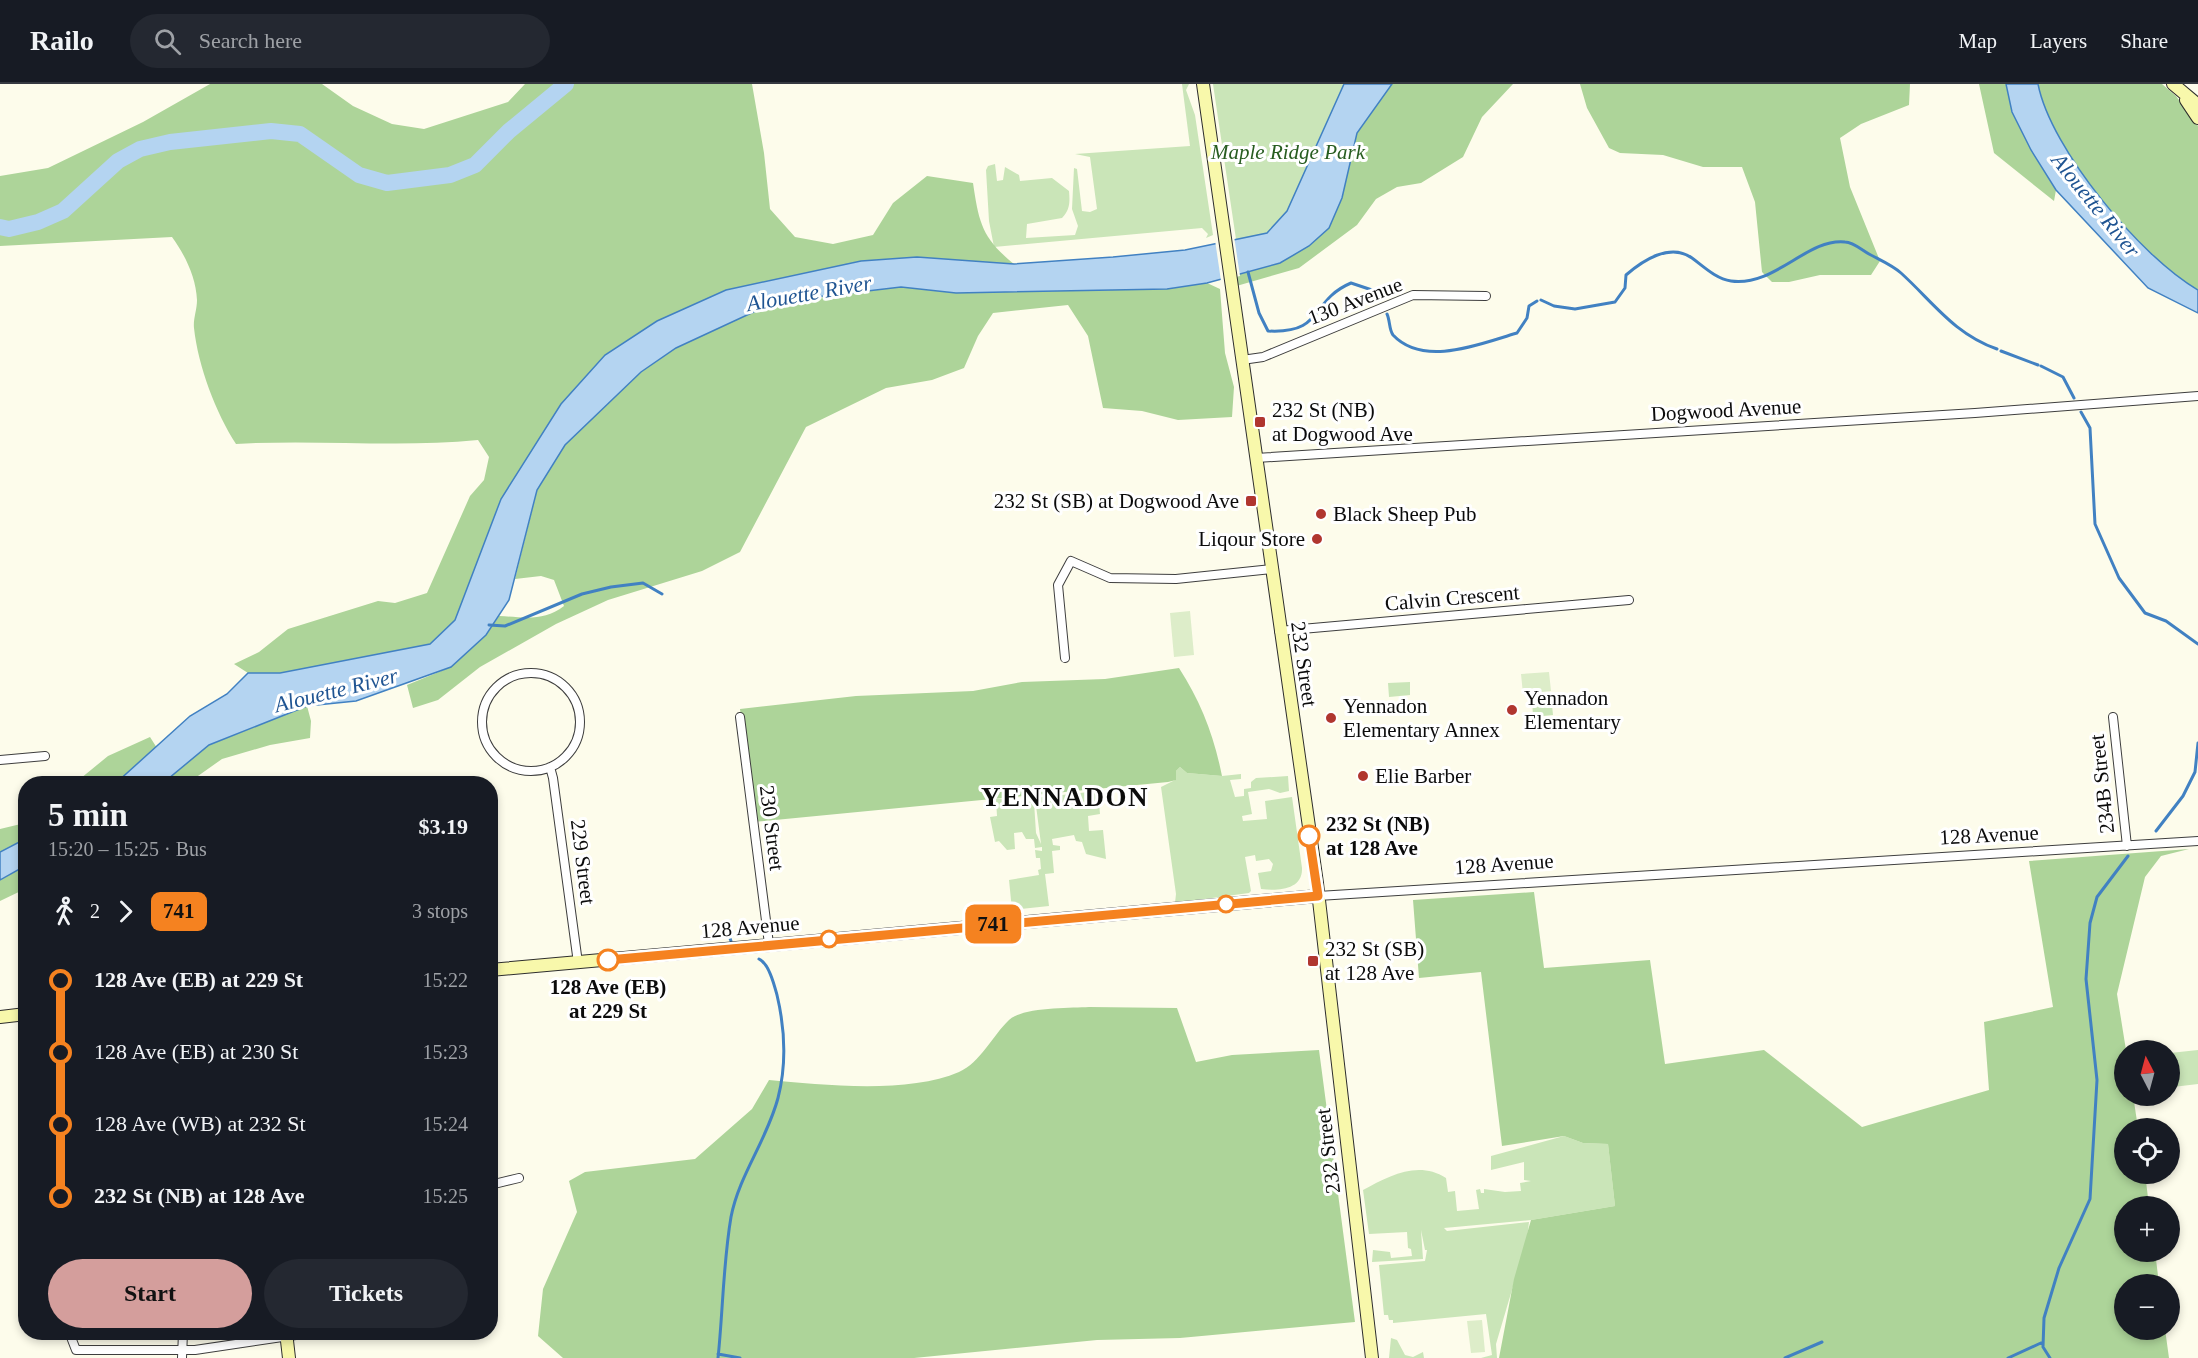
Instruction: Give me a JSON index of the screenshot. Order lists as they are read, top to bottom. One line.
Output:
{"streets":{"main road":["232 Street","128 Avenue"],"street":["130 Avenue","Dogwood Avenue","Calvin Crescent","234B Street","230 Street","229 Street"]},"crossings":[["130 Avenue","232 Street"],["Dogwood Avenue","232 Street"],["Calvin Crescent","232 Street"],["232 Street","128 Avenue"],["234B Street","128 Avenue"],["230 Street","128 Avenue"],["128 Avenue","229 Street"]],"districts":["YENNADON"],"water":["Alouette River"],"parks":["Maple Ridge Park"],"places":{"transit":["232 St (NB) at Dogwood Ave","232 St (SB) at Dogwood Ave","232 St (SB) at 128 Ave"],"other":["Black Sheep Pub","Liqour Store","Yennadon Elementary","Yennadon Elementary Annex","Elie Barber","232 St (NB) at 128 Ave","128 Ave (EB) at 229 St"]},"lines":["bus line 741"],"north":"top","page":{"header":"Railo","search":"Search here","nav":["Map","Layers","Share"],"on_map":"741","heading":["5 min","15:20 – 15:25 · Bus","$3.19"],"legs":["2","741","3 stops"],"list":[{"name":"128 Ave (EB) at 229 St","value":"15:22"},{"name":"128 Ave (EB) at 230 St","value":"15:23"},{"name":"128 Ave (WB) at 232 St","value":"15:24"},{"name":"232 St (NB) at 128 Ave","value":"15:25"}],"map_buttons":["+","−"],"buttons":["Start","Tickets"]}}
